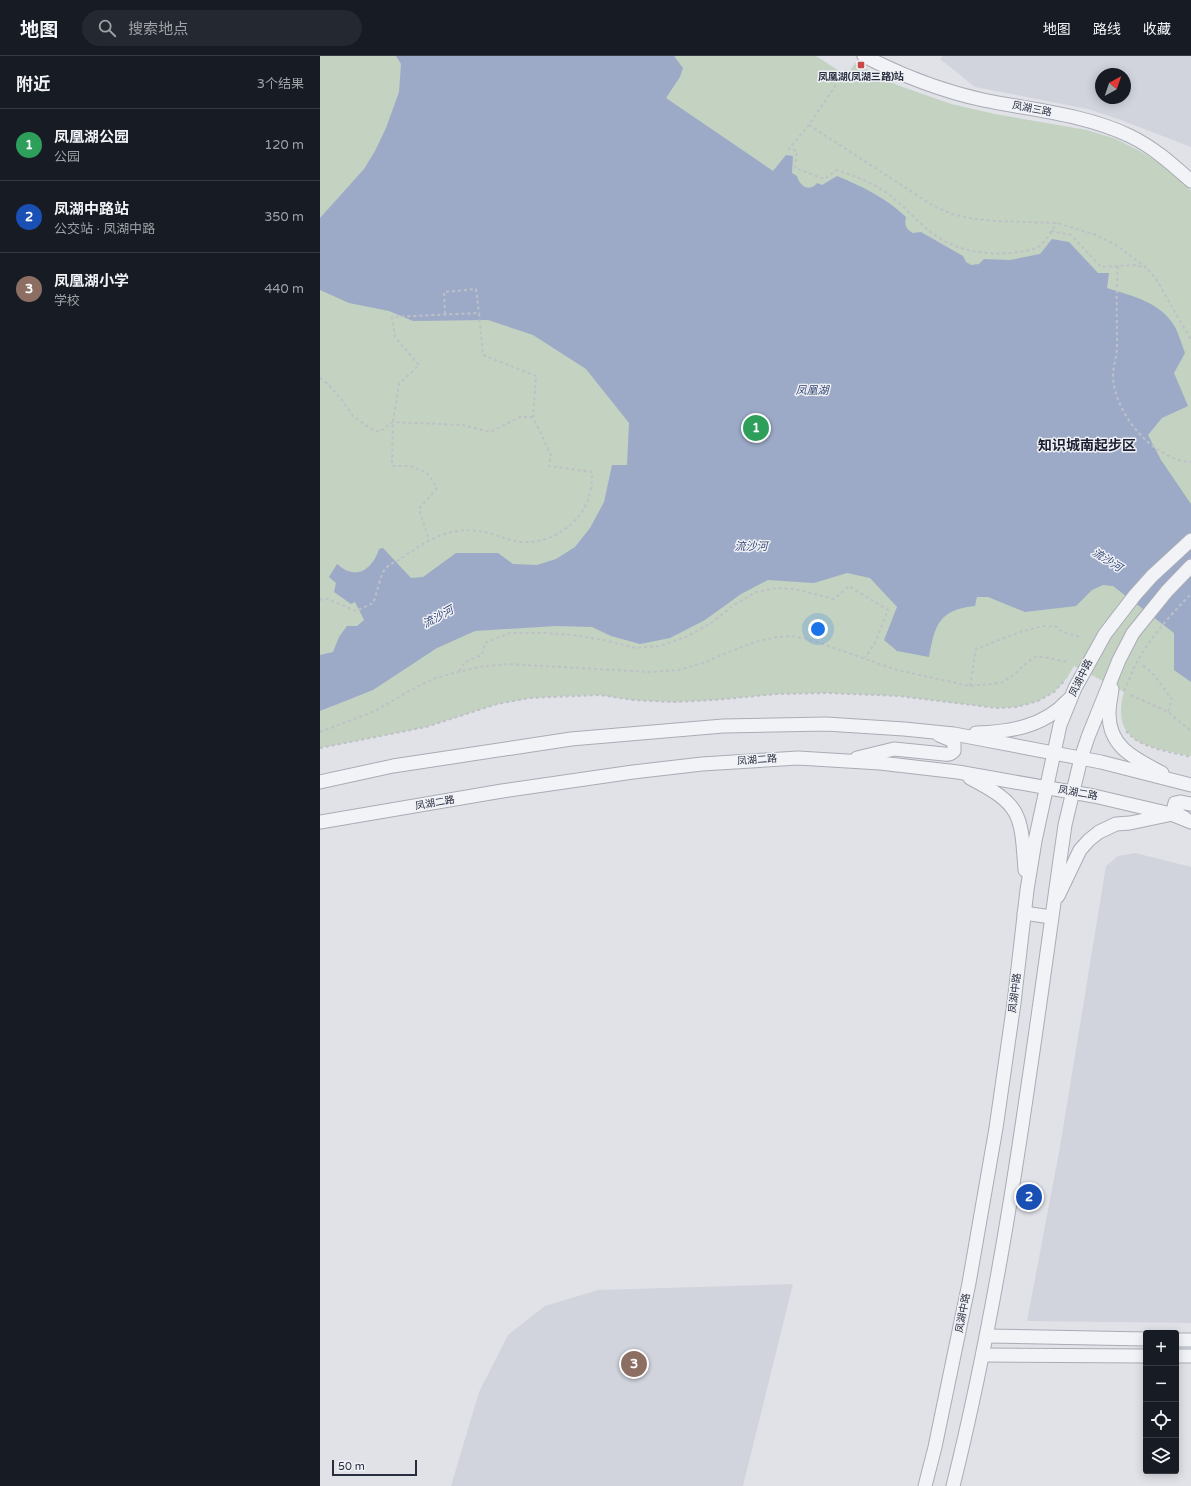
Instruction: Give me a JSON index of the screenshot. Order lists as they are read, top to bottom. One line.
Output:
{"streets":{"street":["凤湖三路","凤湖中路","凤湖二路"]},"crossings":[["凤湖中路","凤湖二路"]],"districts":["知识城南起步区"],"water":["凤凰湖","流沙河"],"places":{"transit":["凤凰湖(凤湖三路)站"]},"scale_bar":"50 m","north":"top right","page":{"header":"地图","search":"搜索地点","nav":["地图","路线","收藏"],"heading":["附近","3个结果"],"list":[{"mark":"1","name":"凤凰湖公园","note":"公园","value":"120 m"},{"mark":"2","name":"凤湖中路站","note":"公交站 · 凤湖中路","value":"350 m"},{"mark":"3","name":"凤凰湖小学","note":"学校","value":"440 m"}],"pins":["1","2","3"],"map_buttons":["+","−"],"scale":"50 m"}}
